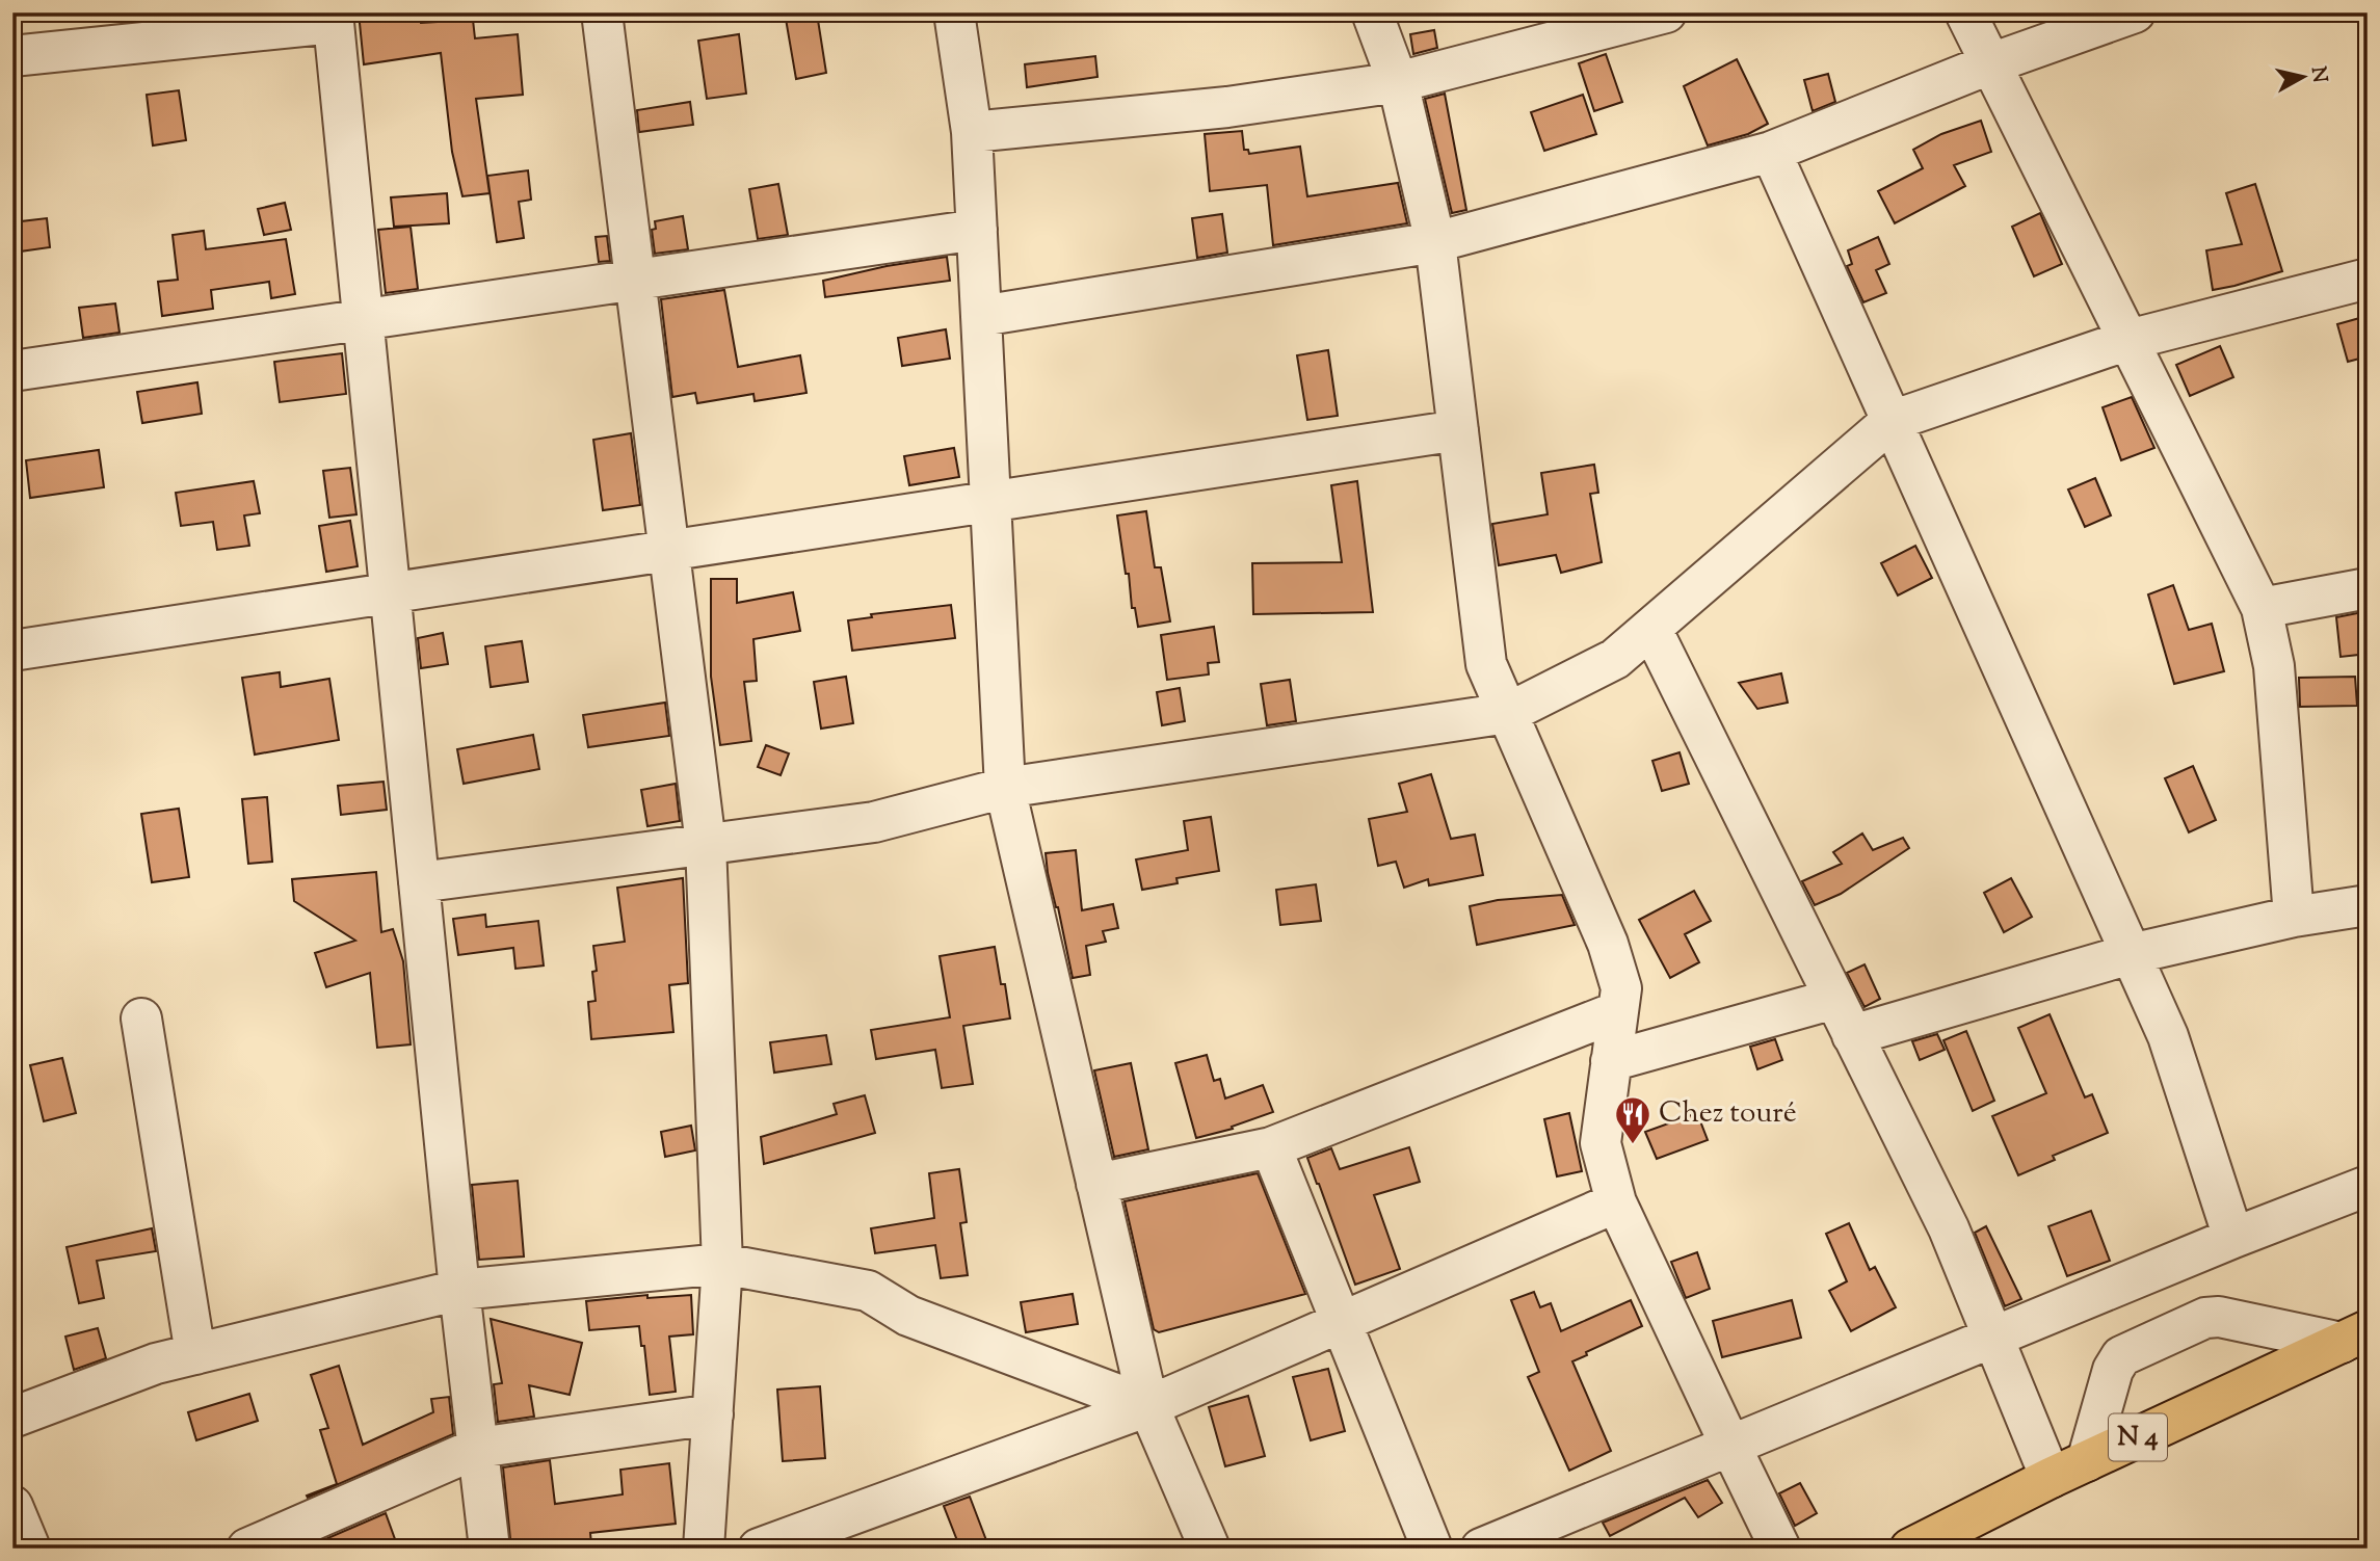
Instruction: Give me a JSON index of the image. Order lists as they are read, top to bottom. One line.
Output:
{"streets":{"highway":["N 4"]},"places":{"restaurant":["Chez touré"]},"north":"right"}
